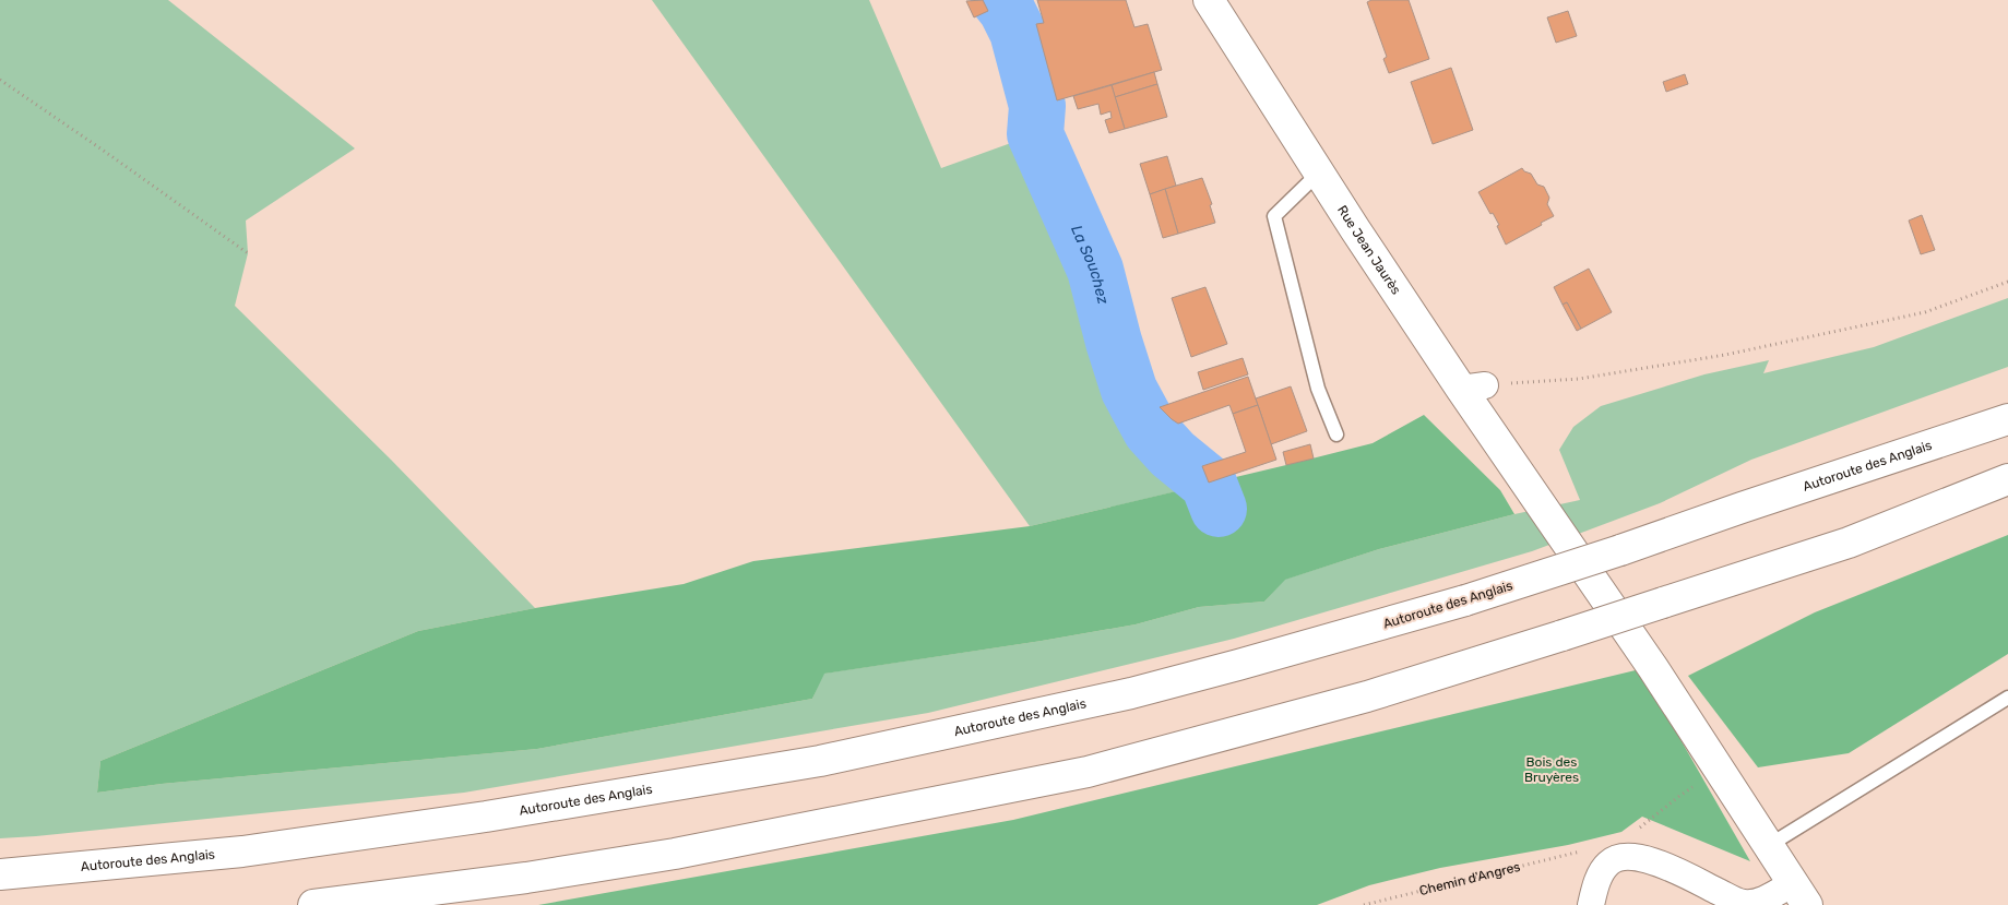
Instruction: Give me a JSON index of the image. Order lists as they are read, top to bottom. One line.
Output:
{"streets":{"main road":["Rue Jean Jaurès","Autoroute des Anglais"],"path":["Chemin d'Angres"]},"water":["La Souchez"],"parks":["Bois des Bruyères"]}
